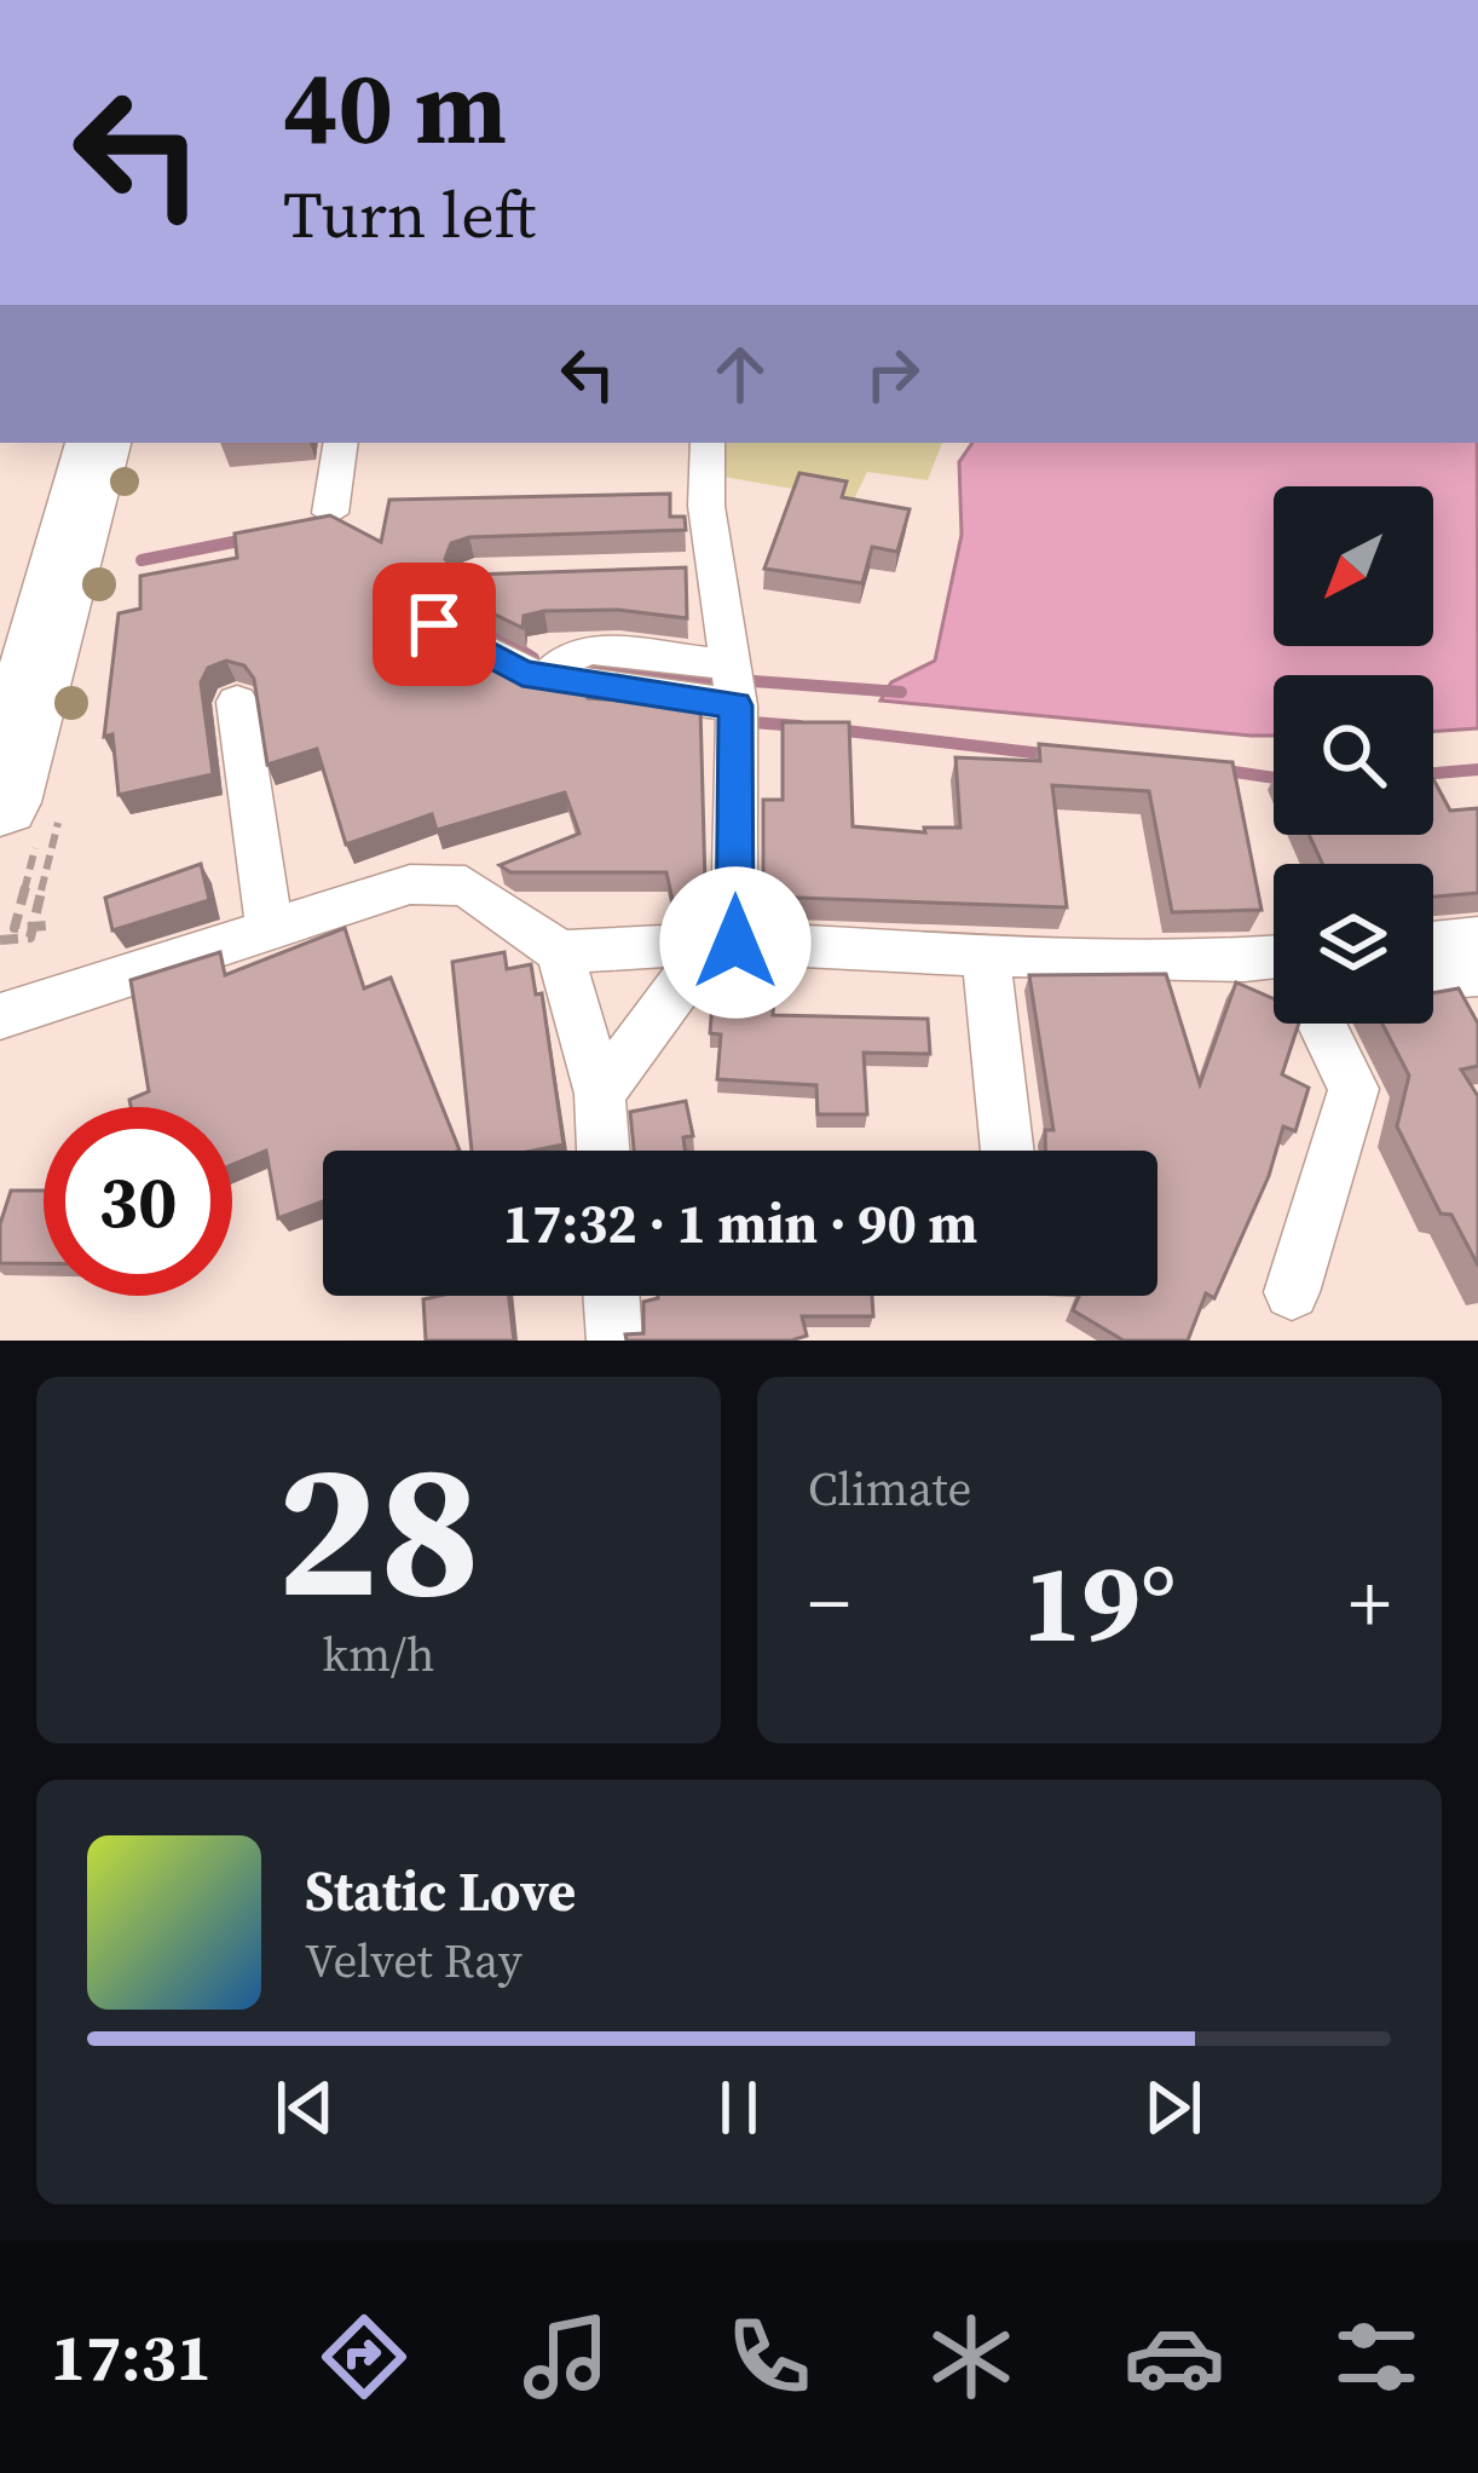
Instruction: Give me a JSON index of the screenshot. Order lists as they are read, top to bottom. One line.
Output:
{"north":"bottom left","page":{"turn":["40 m","Turn left"],"limit":"30","trip":"17:32 · 1 min · 90 m","tile":[["28","km/h"],"Climate"],"heat":["−","19°","+"],"song":["Static Love","Velvet Ray"],"tabs":"17:31"}}
